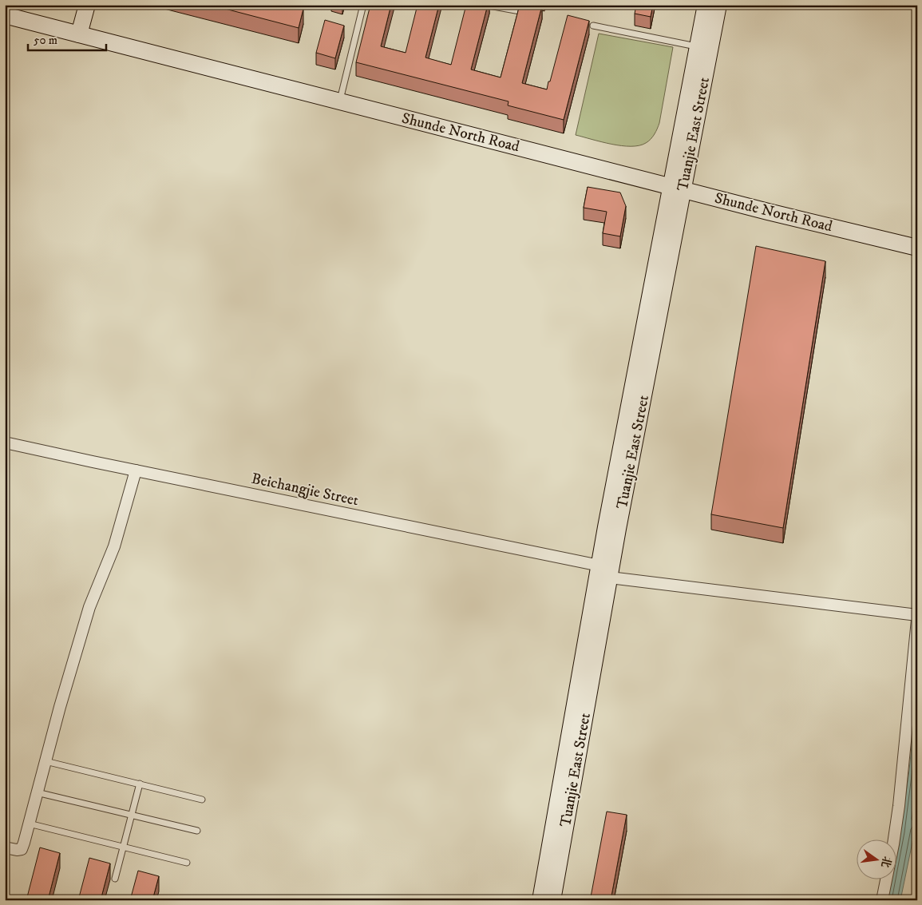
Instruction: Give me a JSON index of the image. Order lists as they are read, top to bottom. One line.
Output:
{"streets":{"main road":["Shunde North Road","Tuanjie East Street"],"street":["Beichangjie Street"]},"crossings":[["Shunde North Road","Tuanjie East Street"],["Tuanjie East Street","Beichangjie Street"]],"scale_bar":"50 m","north":"right"}
